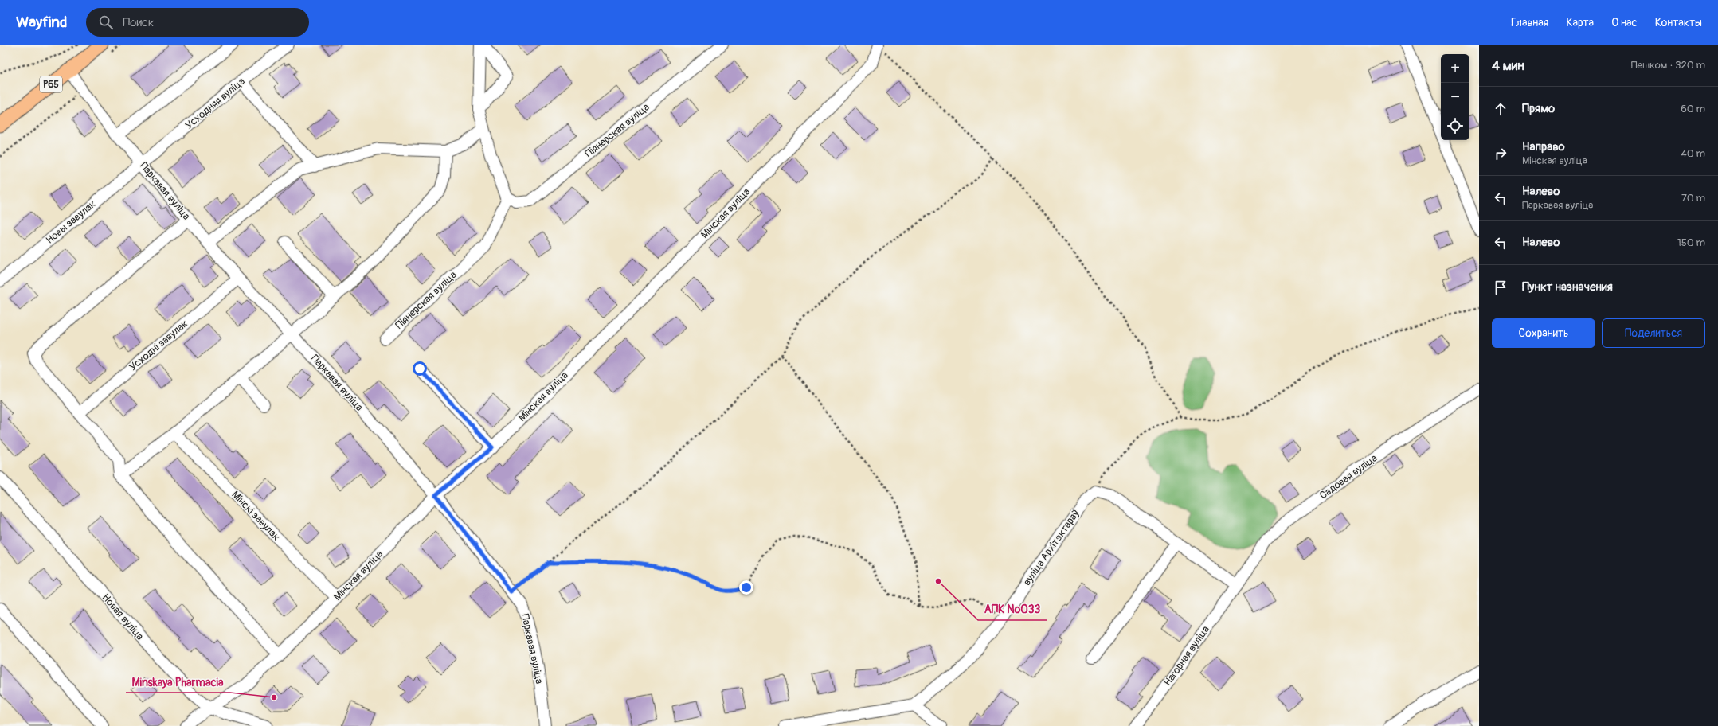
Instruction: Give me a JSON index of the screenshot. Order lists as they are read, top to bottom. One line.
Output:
{"streets":{"main road":["Р65"],"street":["Усходняя вуліца","Піянерская вуліца","Паркавая вуліца","Мінская вуліца","Новы завулак","Усходні завулак","Садовая вуліца","Мінскі завулак","вуліца Архітэктараў","Новая вуліца","Нагорная вуліца"]},"crossings":[["Р65","Паркавая вуліца"],["Усходняя вуліца","Паркавая вуліца"],["Усходняя вуліца","Новы завулак"],["Паркавая вуліца","Мінская вуліца"],["Паркавая вуліца","Новы завулак"],["Паркавая вуліца","Усходні завулак"],["Мінская вуліца","Мінскі завулак"],["Мінская вуліца","Новая вуліца"],["Садовая вуліца","Нагорная вуліца"]],"places":["АПК №033","Minskaya Pharmacia"],"page":{"header":"Wayfind","search":"Поиск","nav":["Главная","Карта","О нас","Контакты"],"heading":["4 мин","Пешком · 320 m"],"map_buttons":["+","−"],"list":[["Прямо","60 m"],["Направо","Мінская вуліца","40 m"],["Налево","Паркавая вуліца","70 m"],["Налево","150 m"],"Пункт назначения"],"buttons":["Сохранить","Поделиться"]}}
